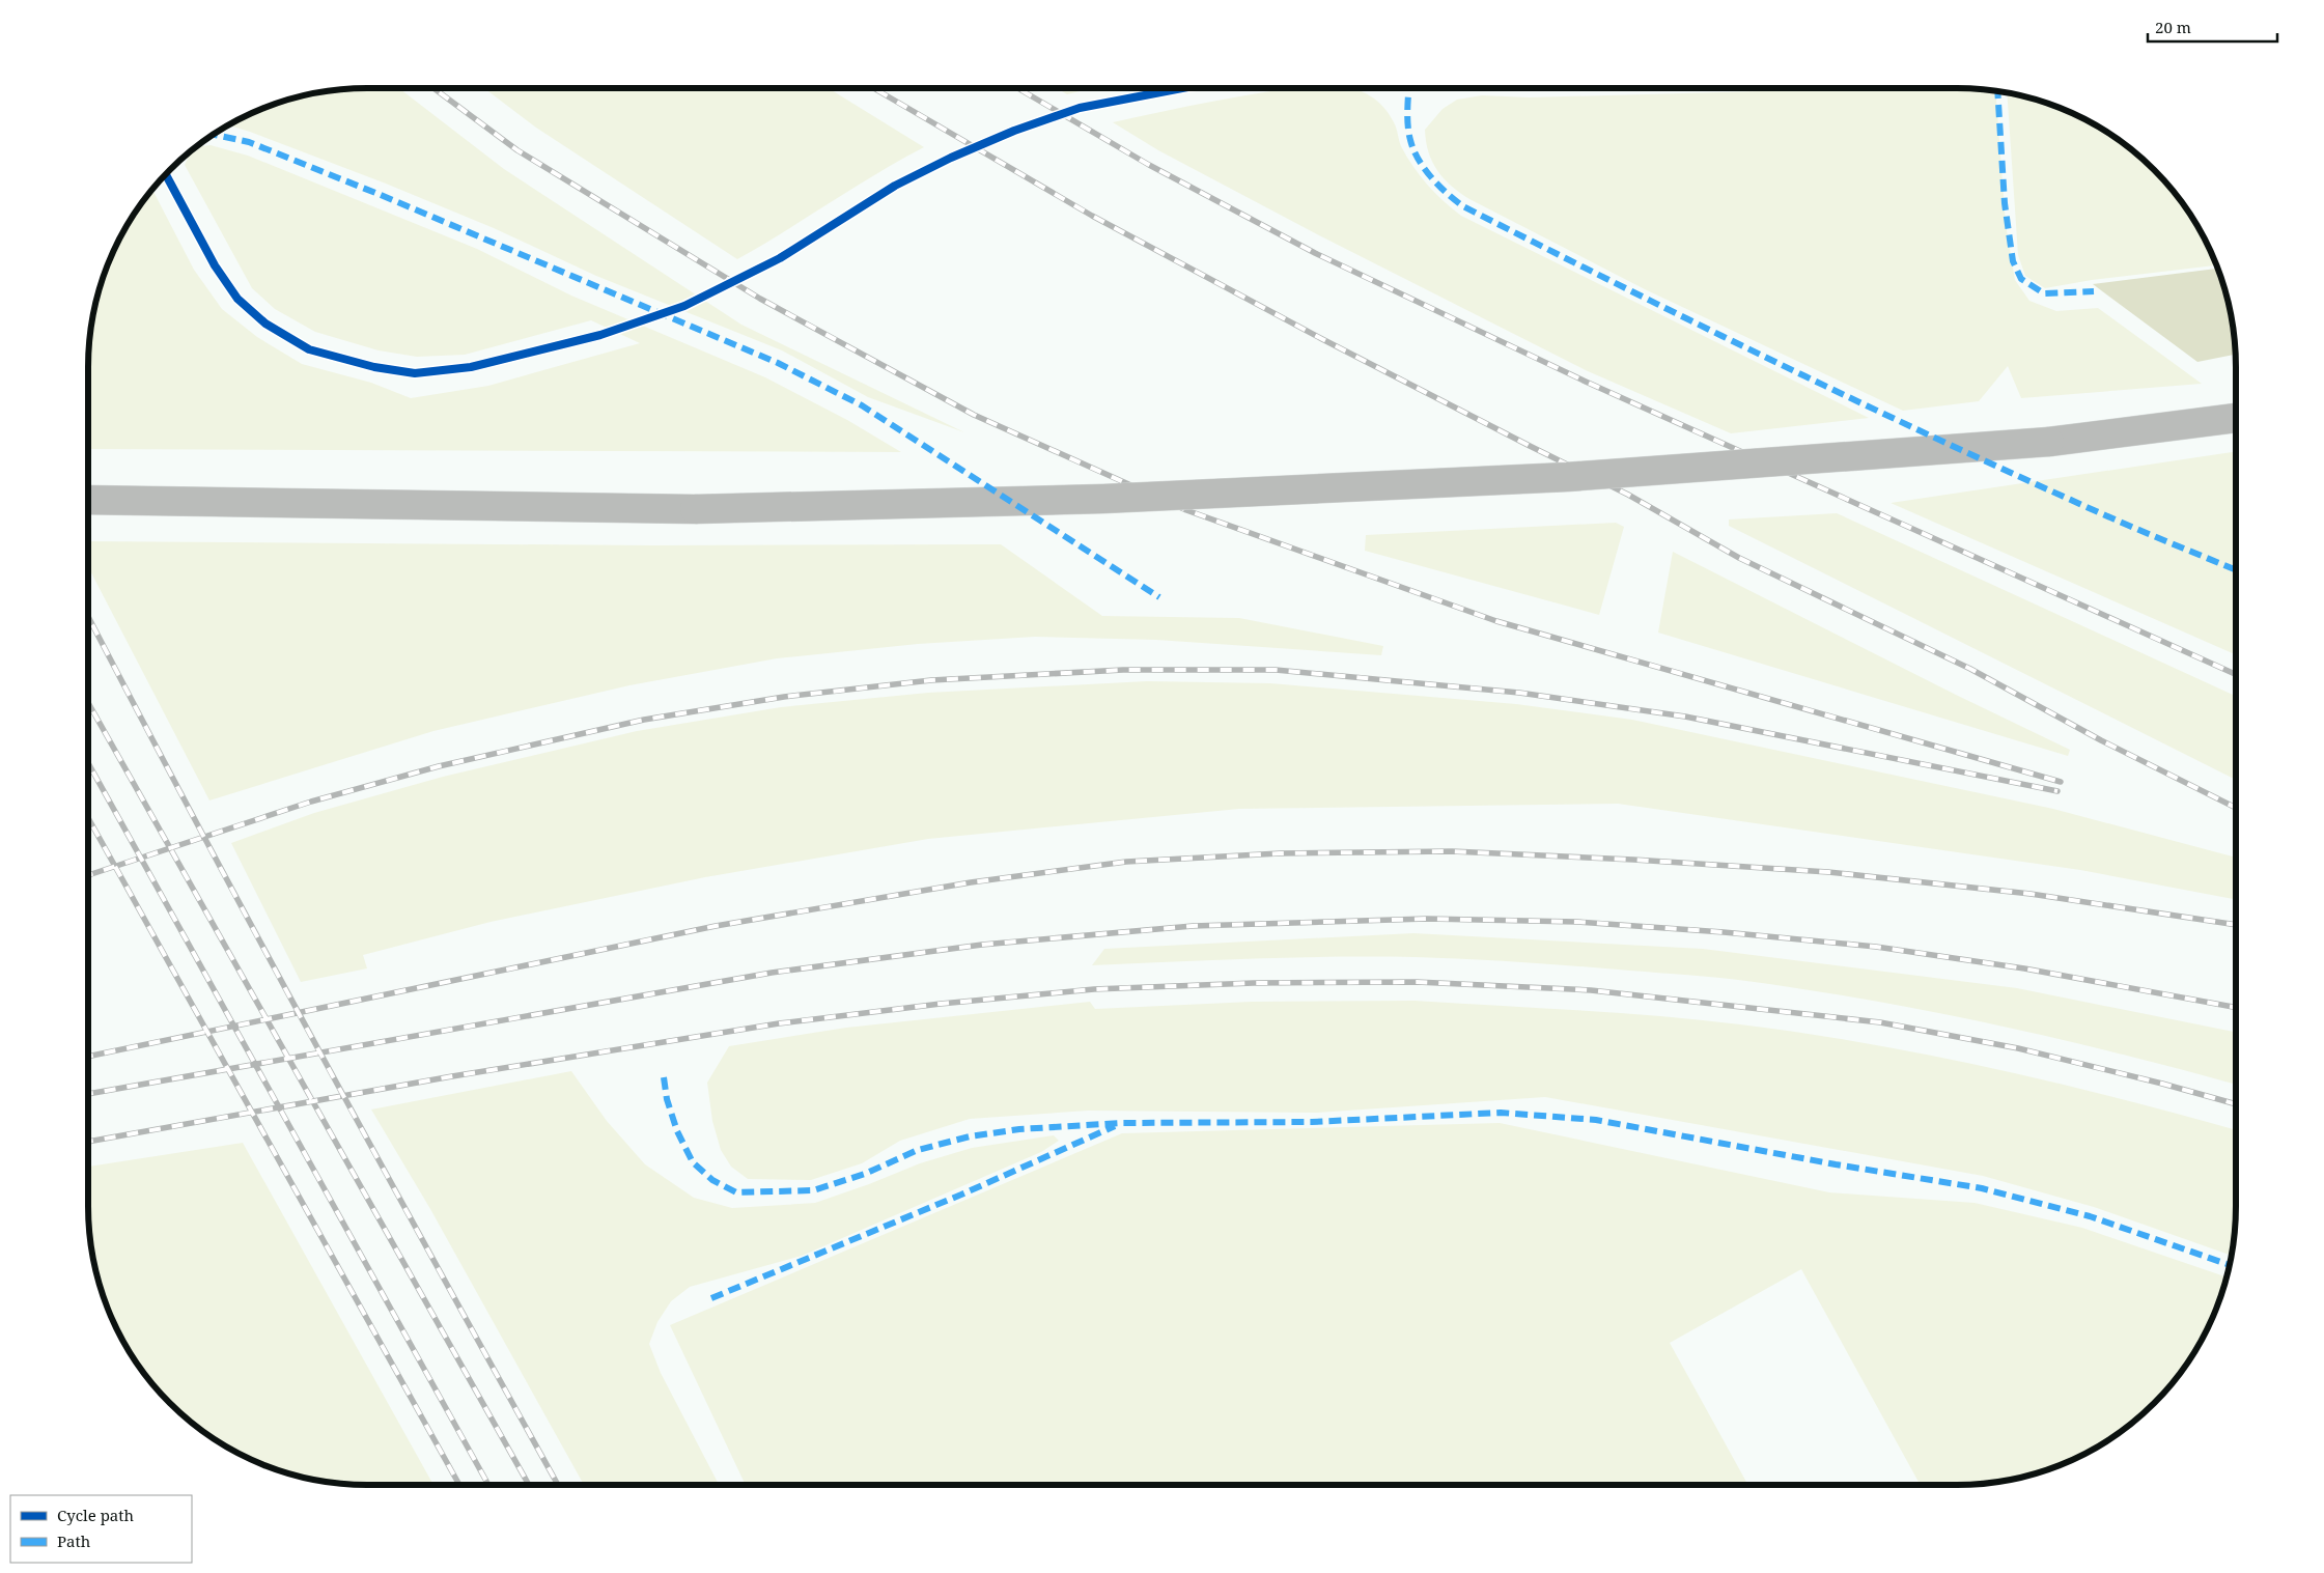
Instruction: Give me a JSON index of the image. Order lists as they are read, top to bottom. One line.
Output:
{"legend":["Cycle path","Path"],"scale_bar":"20 m"}
